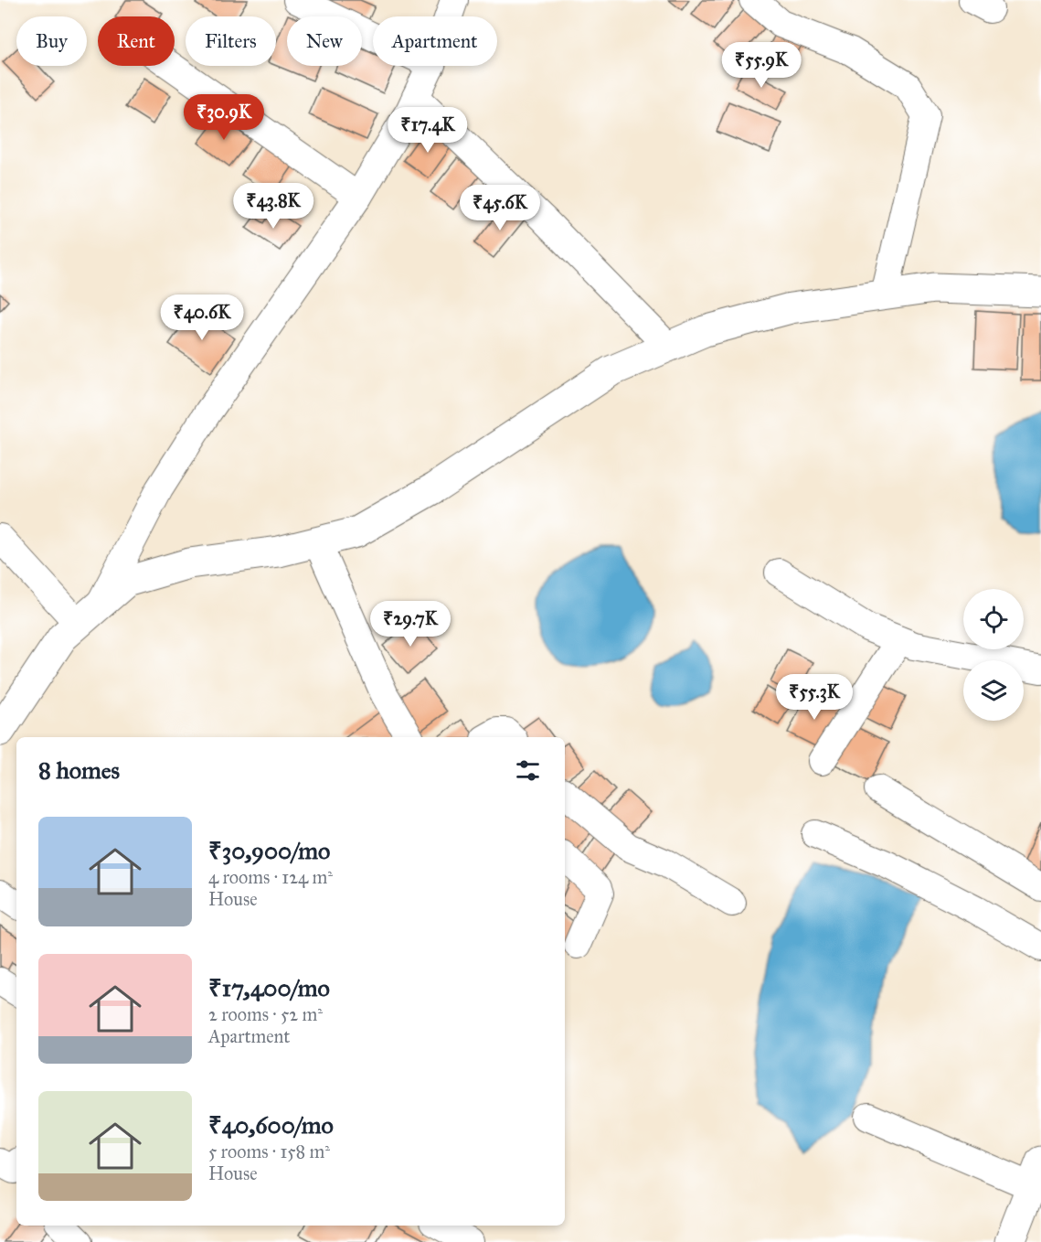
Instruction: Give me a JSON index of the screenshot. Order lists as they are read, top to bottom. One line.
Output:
{"page":{"chip":["Buy","Rent","Filters","New","Apartment"],"price":["₹55.9K","₹30.9K","₹17.4K","₹43.8K","₹45.6K","₹40.6K","₹29.7K","₹55.3K"],"heading":"8 homes","list":[{"name":"₹30,900/mo","note":"4 rooms · 124 m² · House"},{"name":"₹17,400/mo","note":"2 rooms · 52 m² · Apartment"},{"name":"₹40,600/mo","note":"5 rooms · 158 m² · House"}]}}
